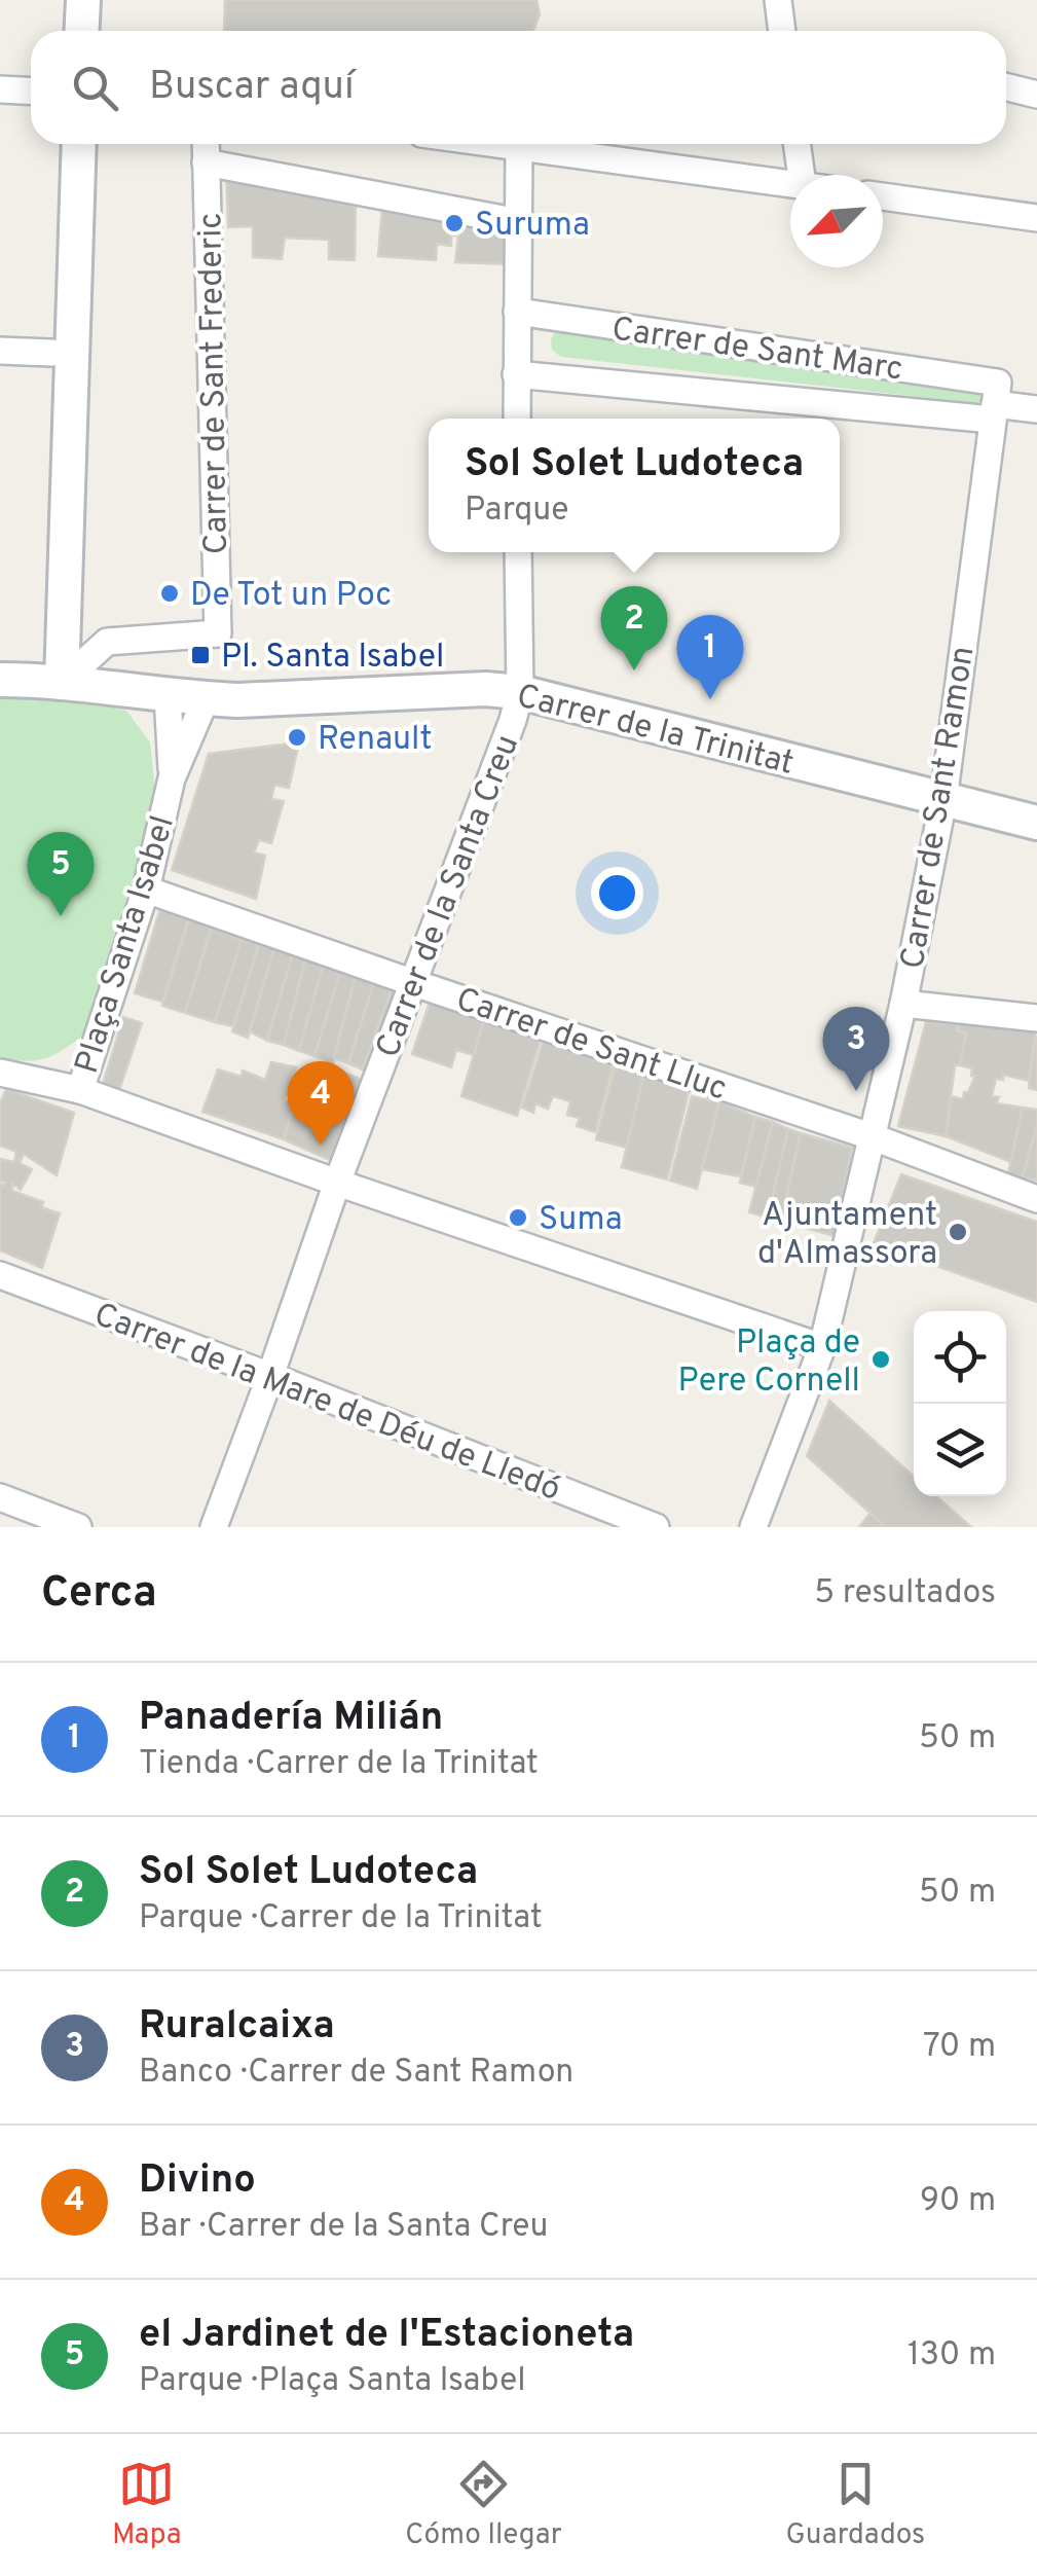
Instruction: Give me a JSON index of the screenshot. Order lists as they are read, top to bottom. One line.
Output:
{"streets":{"street":["Carrer de Sant Marc","Carrer de Sant Frederic","Carrer de la Trinitat","Carrer de Sant Ramon","Carrer de la Santa Creu","Plaça Santa Isabel","Carrer de Sant Lluc","Carrer de la Mare de Déu de Lledó"]},"crossings":[["Carrer de Sant Marc","Carrer de Sant Ramon"],["Carrer de Sant Frederic","Carrer de la Trinitat"],["Carrer de la Trinitat","Carrer de Sant Ramon"],["Carrer de la Trinitat","Carrer de la Santa Creu"],["Carrer de la Trinitat","Plaça Santa Isabel"],["Carrer de Sant Ramon","Carrer de Sant Lluc"],["Carrer de la Santa Creu","Carrer de Sant Lluc"],["Carrer de la Santa Creu","Carrer de la Mare de Déu de Lledó"],["Plaça Santa Isabel","Carrer de Sant Lluc"]],"places":{"other":["Suruma","De Tot un Poc","Renault","Suma","Ajuntament d'Almassora","Plaça de Pere Cornell"],"transit":["Pl. Santa Isabel"]},"north":"bottom left","page":{"search":"Buscar aquí","popup":["Sol Solet Ludoteca","Parque"],"pins":["2","1","5","3","4"],"heading":["Cerca","5 resultados"],"list":[{"mark":"1","name":"Panadería Milián","note":"Tienda · Carrer de la Trinitat","value":"50 m"},{"mark":"2","name":"Sol Solet Ludoteca","note":"Parque · Carrer de la Trinitat","value":"50 m"},{"mark":"3","name":"Ruralcaixa","note":"Banco · Carrer de Sant Ramon","value":"70 m"},{"mark":"4","name":"Divino","note":"Bar · Carrer de la Santa Creu","value":"90 m"},{"mark":"5","name":"el Jardinet de l'Estacioneta","note":"Parque · Plaça Santa Isabel","value":"130 m"}],"nav":["Mapa","Cómo llegar","Guardados"]}}
